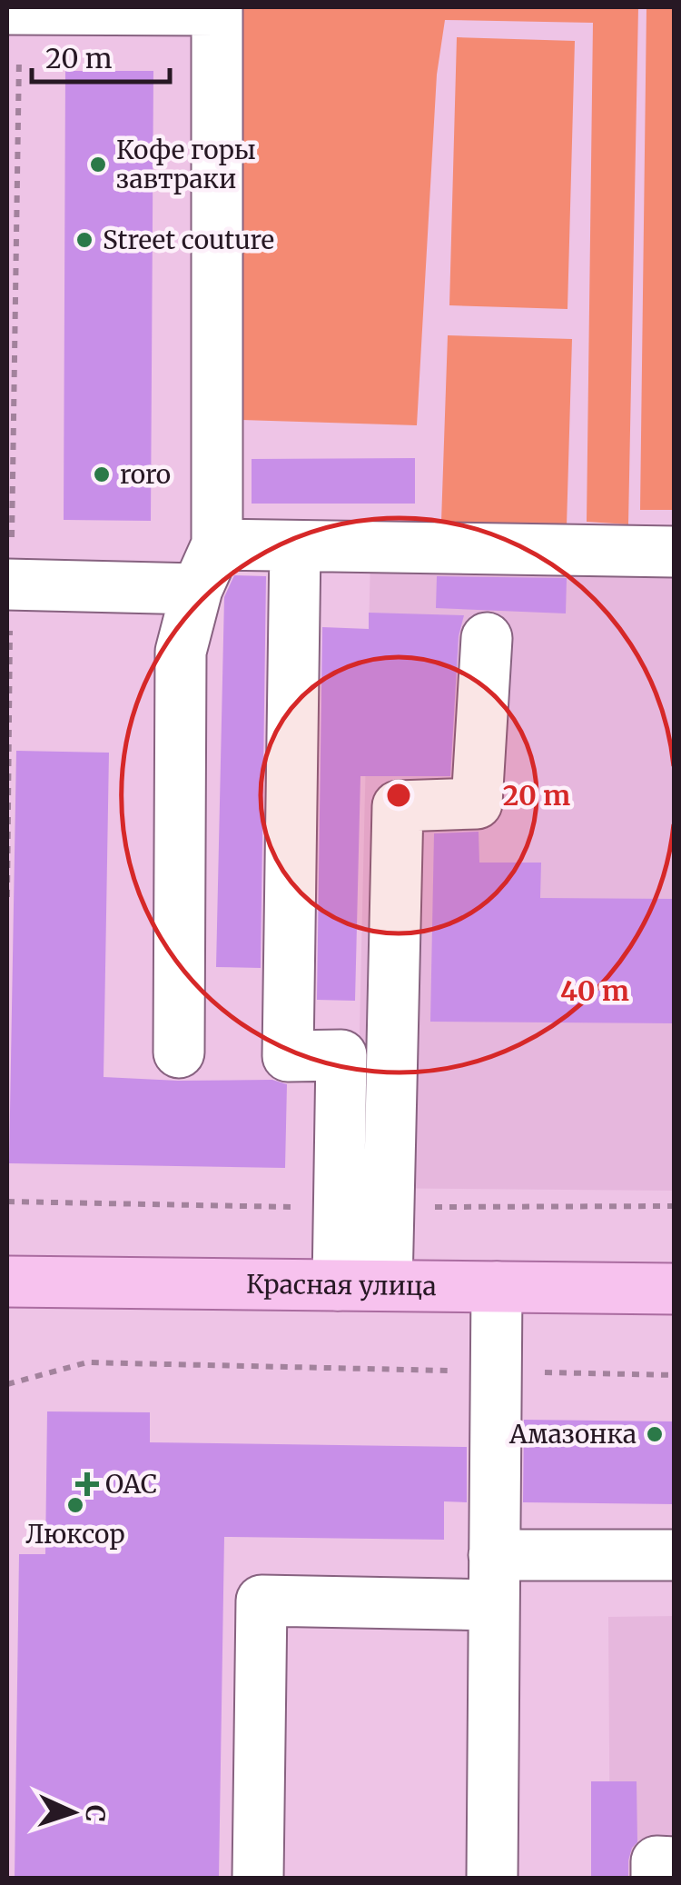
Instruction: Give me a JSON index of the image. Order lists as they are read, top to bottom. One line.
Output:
{"streets":{"main road":["Красная улица"]},"places":{"other":["Кофе горы завтраки","Street couture","roro","Амазонка","Люксор"],"health":["ОАС"]},"scale_bar":"20 m","north":"right","rings":["20 m","40 m"]}
